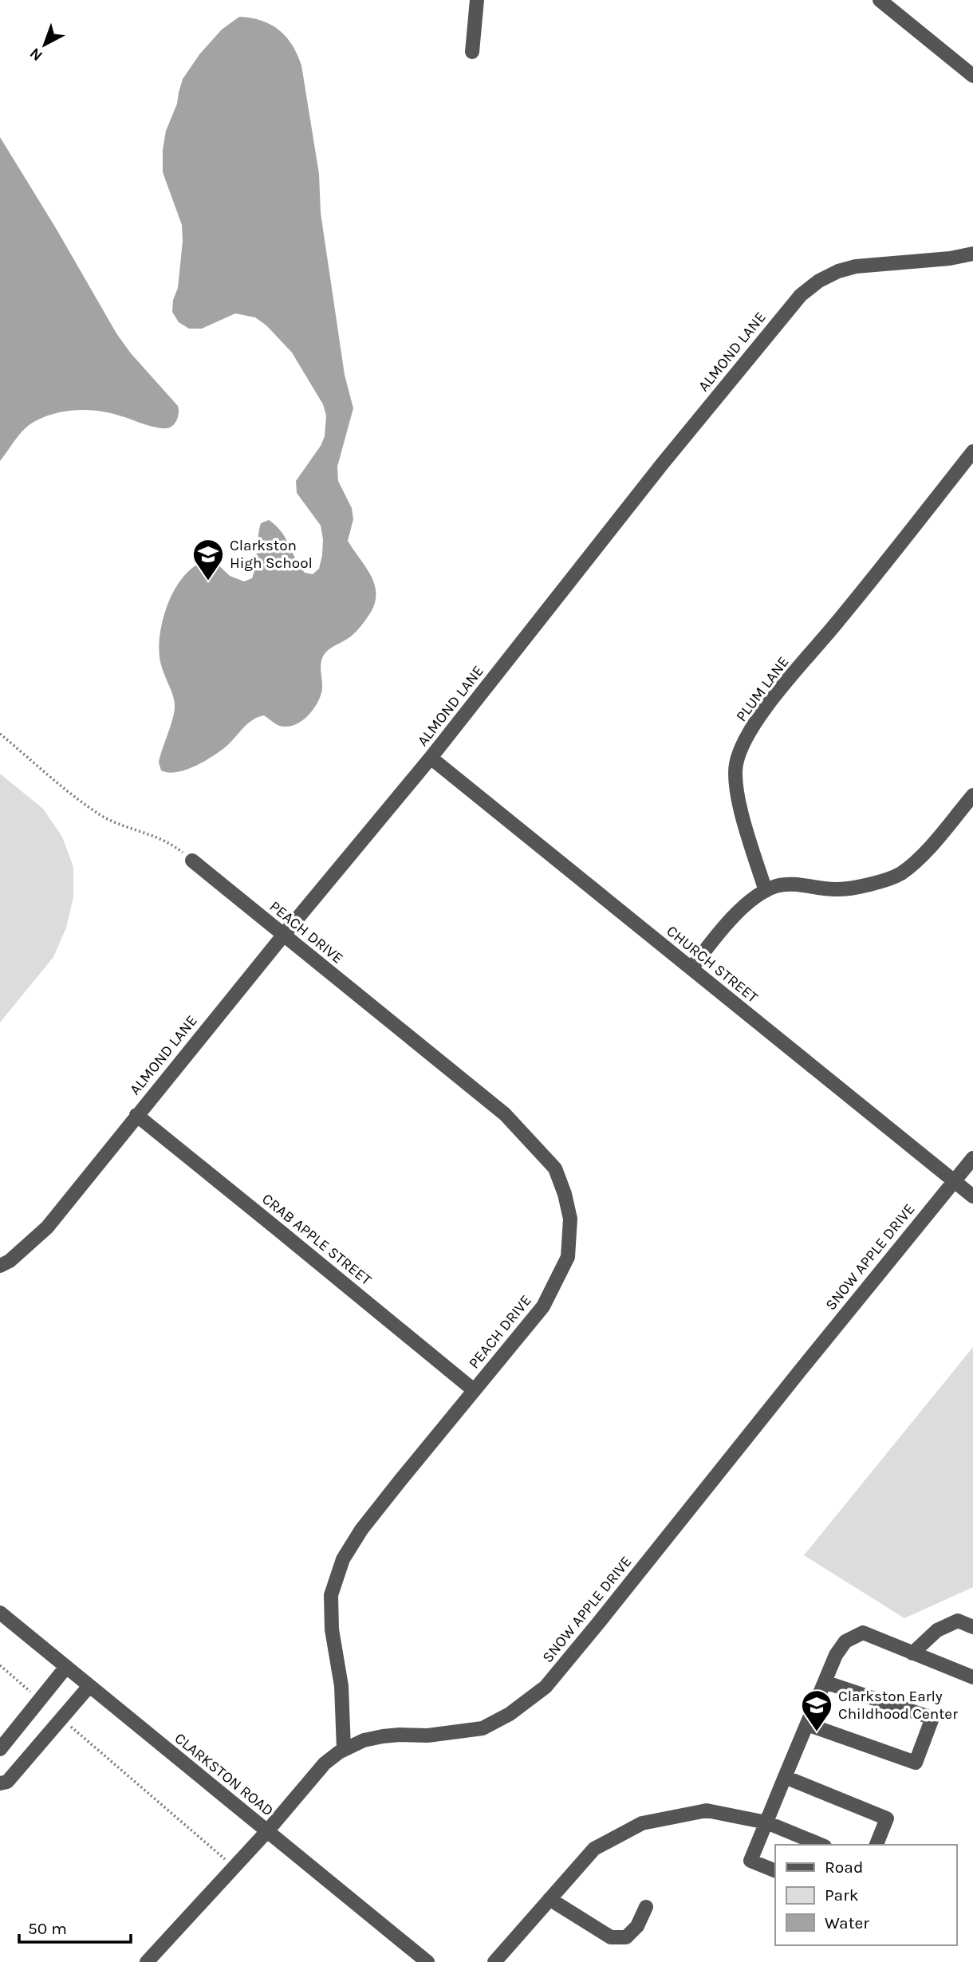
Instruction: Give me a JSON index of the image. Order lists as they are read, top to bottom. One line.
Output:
{"streets":{"street":["ALMOND LANE","PLUM LANE","PEACH DRIVE","CHURCH STREET","CRAB APPLE STREET","SNOW APPLE DRIVE","CLARKSTON ROAD"]},"crossings":[["ALMOND LANE","PEACH DRIVE"],["ALMOND LANE","CHURCH STREET"],["ALMOND LANE","CRAB APPLE STREET"],["PEACH DRIVE","CRAB APPLE STREET"],["PEACH DRIVE","SNOW APPLE DRIVE"],["CHURCH STREET","SNOW APPLE DRIVE"],["SNOW APPLE DRIVE","CLARKSTON ROAD"]],"places":{"school or university":["Clarkston High School","Clarkston Early Childhood Center"]},"legend":["Road","Park","Water"],"scale_bar":"50 m","north":"bottom left"}
